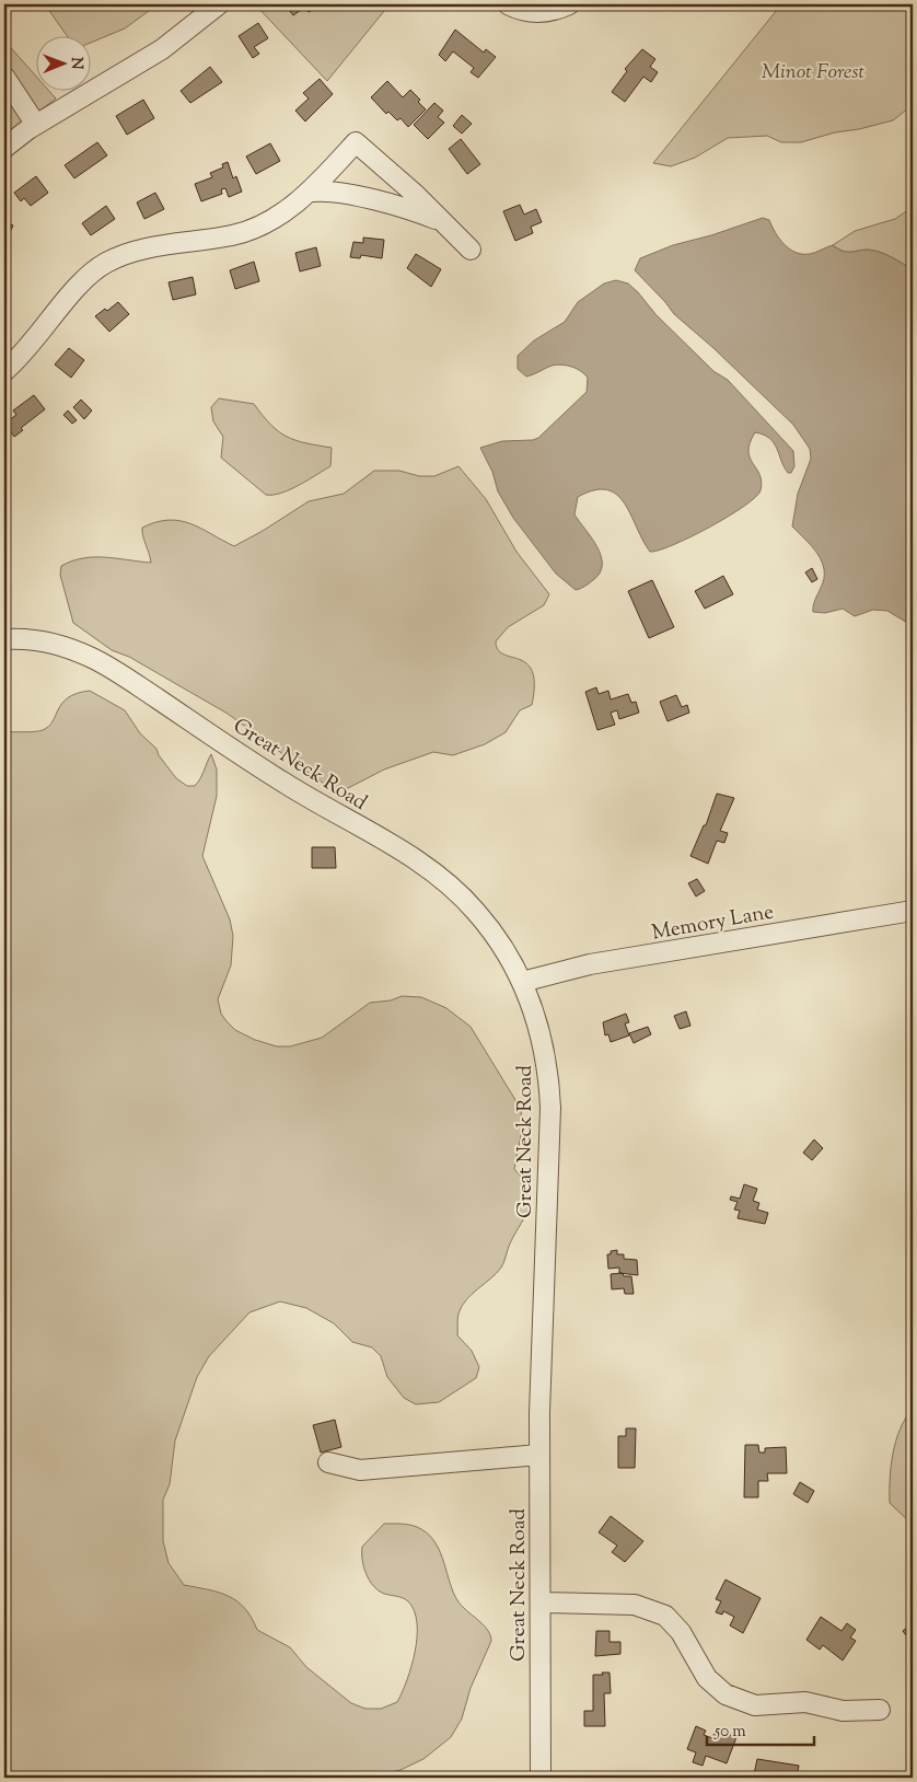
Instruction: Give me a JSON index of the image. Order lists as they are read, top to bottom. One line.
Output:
{"streets":{"street":["Great Neck Road","Memory Lane"]},"crossings":[["Great Neck Road","Memory Lane"]],"parks":["Minot Forest"],"scale_bar":"50 m","north":"right"}
